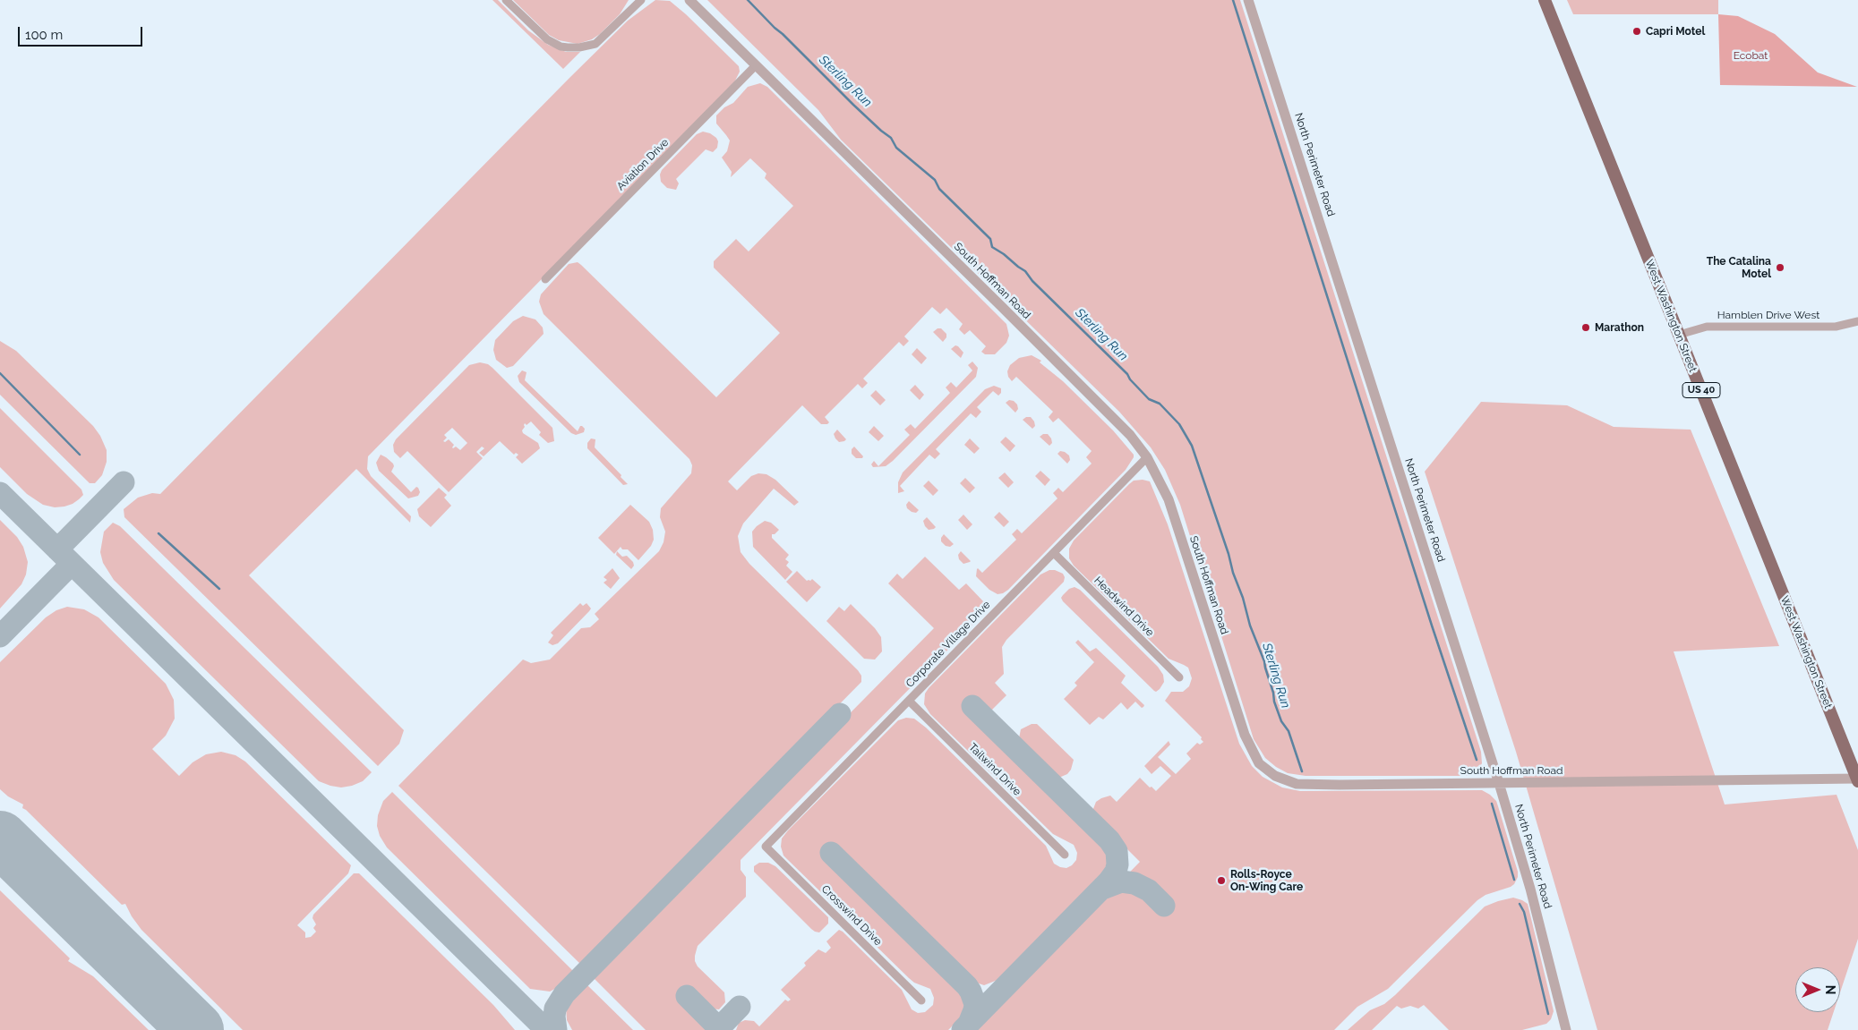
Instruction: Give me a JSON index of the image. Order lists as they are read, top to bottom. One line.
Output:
{"streets":{"main road":["West Washington Street","US 40"],"street":["Aviation Drive","North Perimeter Road","South Hoffman Road","Hamblen Drive West","Headwind Drive","Corporate Village Drive","Tailwind Drive","Crosswind Drive"]},"crossings":[["Aviation Drive","South Hoffman Road"],["North Perimeter Road","South Hoffman Road"],["South Hoffman Road","West Washington Street"],["South Hoffman Road","Corporate Village Drive"],["Hamblen Drive West","West Washington Street"],["Headwind Drive","Corporate Village Drive"],["Corporate Village Drive","Tailwind Drive"],["Corporate Village Drive","Crosswind Drive"]],"water":["Sterling Run"],"parks":["Ecobat"],"places":["Capri Motel","The Catalina Motel","Marathon","Rolls-Royce On-Wing Care"],"scale_bar":"100 m","north":"right"}
